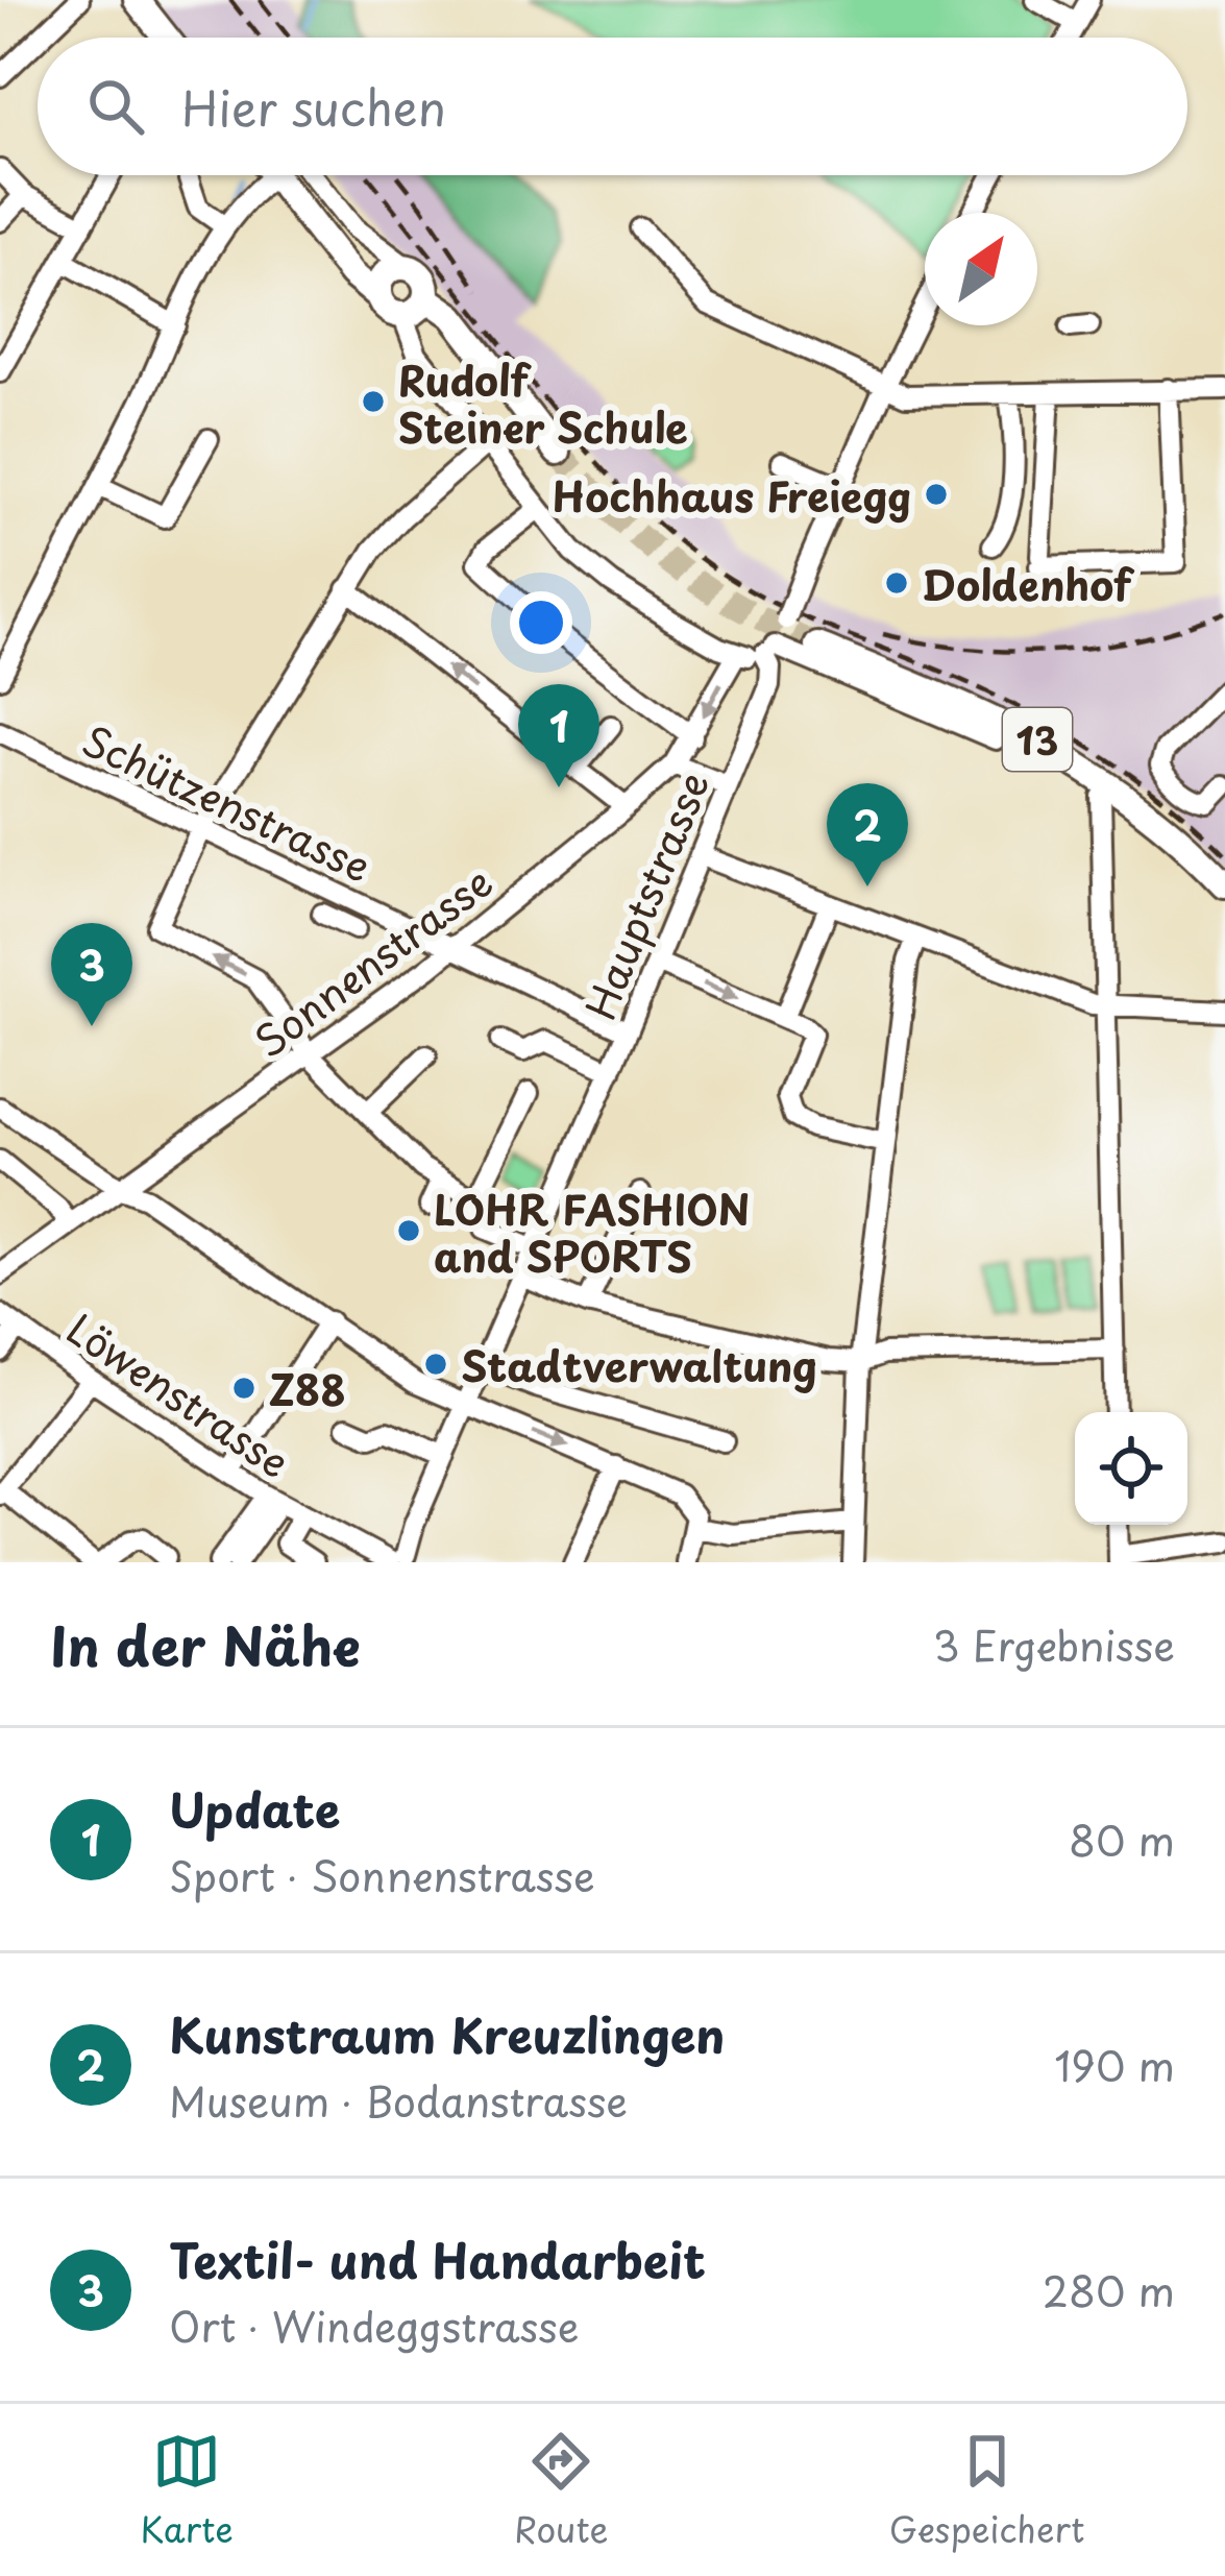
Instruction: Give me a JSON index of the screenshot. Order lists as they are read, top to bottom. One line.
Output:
{"streets":{"main road":["13"],"street":["Schützenstrasse","Hauptstrasse","Sonnenstrasse","Löwenstrasse"]},"crossings":[["Schützenstrasse","Hauptstrasse"],["Schützenstrasse","Sonnenstrasse"],["Hauptstrasse","Löwenstrasse"]],"places":["Rudolf Steiner Schule","Hochhaus Freiegg","Doldenhof","LOHR FASHION and SPORTS","Stadtverwaltung","Z88"],"north":"top right","page":{"search":"Hier suchen","pins":["1","2","3"],"heading":["In der Nähe","3 Ergebnisse"],"list":[{"mark":"1","name":"Update","note":"Sport · Sonnenstrasse","value":"80 m"},{"mark":"2","name":"Kunstraum Kreuzlingen","note":"Museum · Bodanstrasse","value":"190 m"},{"mark":"3","name":"Textil- und Handarbeit","note":"Ort · Windeggstrasse","value":"280 m"}],"nav":["Karte","Route","Gespeichert"]}}
